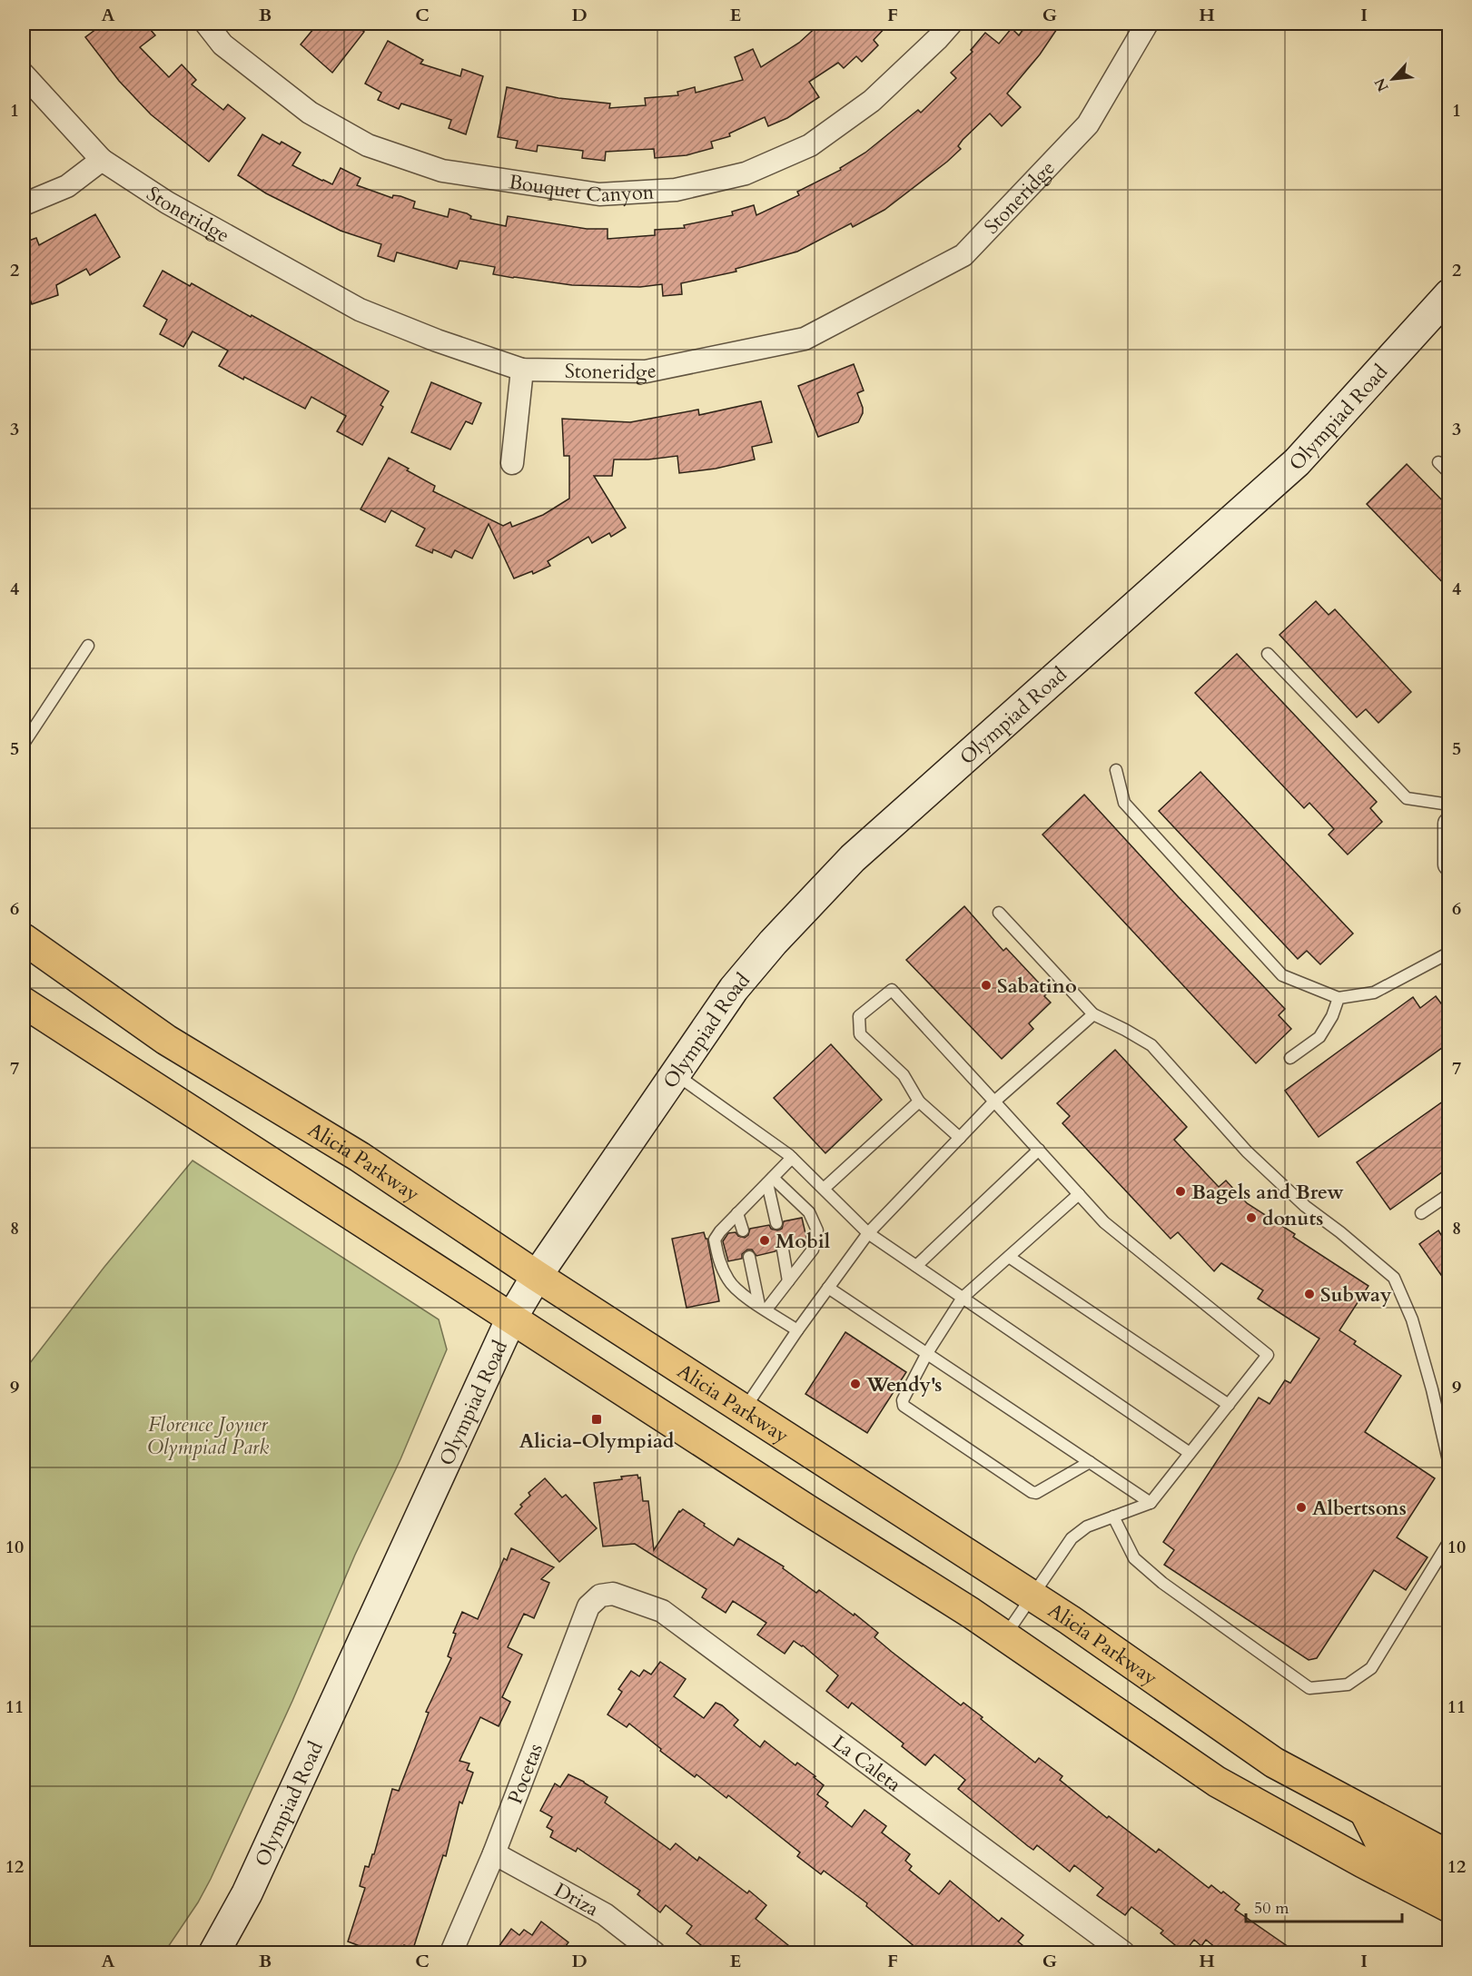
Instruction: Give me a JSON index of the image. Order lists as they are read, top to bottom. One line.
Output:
{"streets":{"main road":["Olympiad Road","Alicia Parkway"],"street":["Bouquet Canyon","Stoneridge","La Caleta","Pocetas","Driza"]},"crossings":[["Olympiad Road","Alicia Parkway"],["La Caleta","Pocetas"],["Pocetas","Driza"]],"parks":["Florence Joyner Olympiad Park"],"places":{"other":["Sabatino","Bagels and Brew","donuts","Mobil","Subway","Wendy's","Albertsons"],"transit":["Alicia-Olympiad"]},"scale_bar":"50 m","north":"bottom left","grid":{"columns":["A","B","C","D","E","F","G","H","I"],"rows":["1","2","3","4","5","6","7","8","9","10","11","12"]}}
